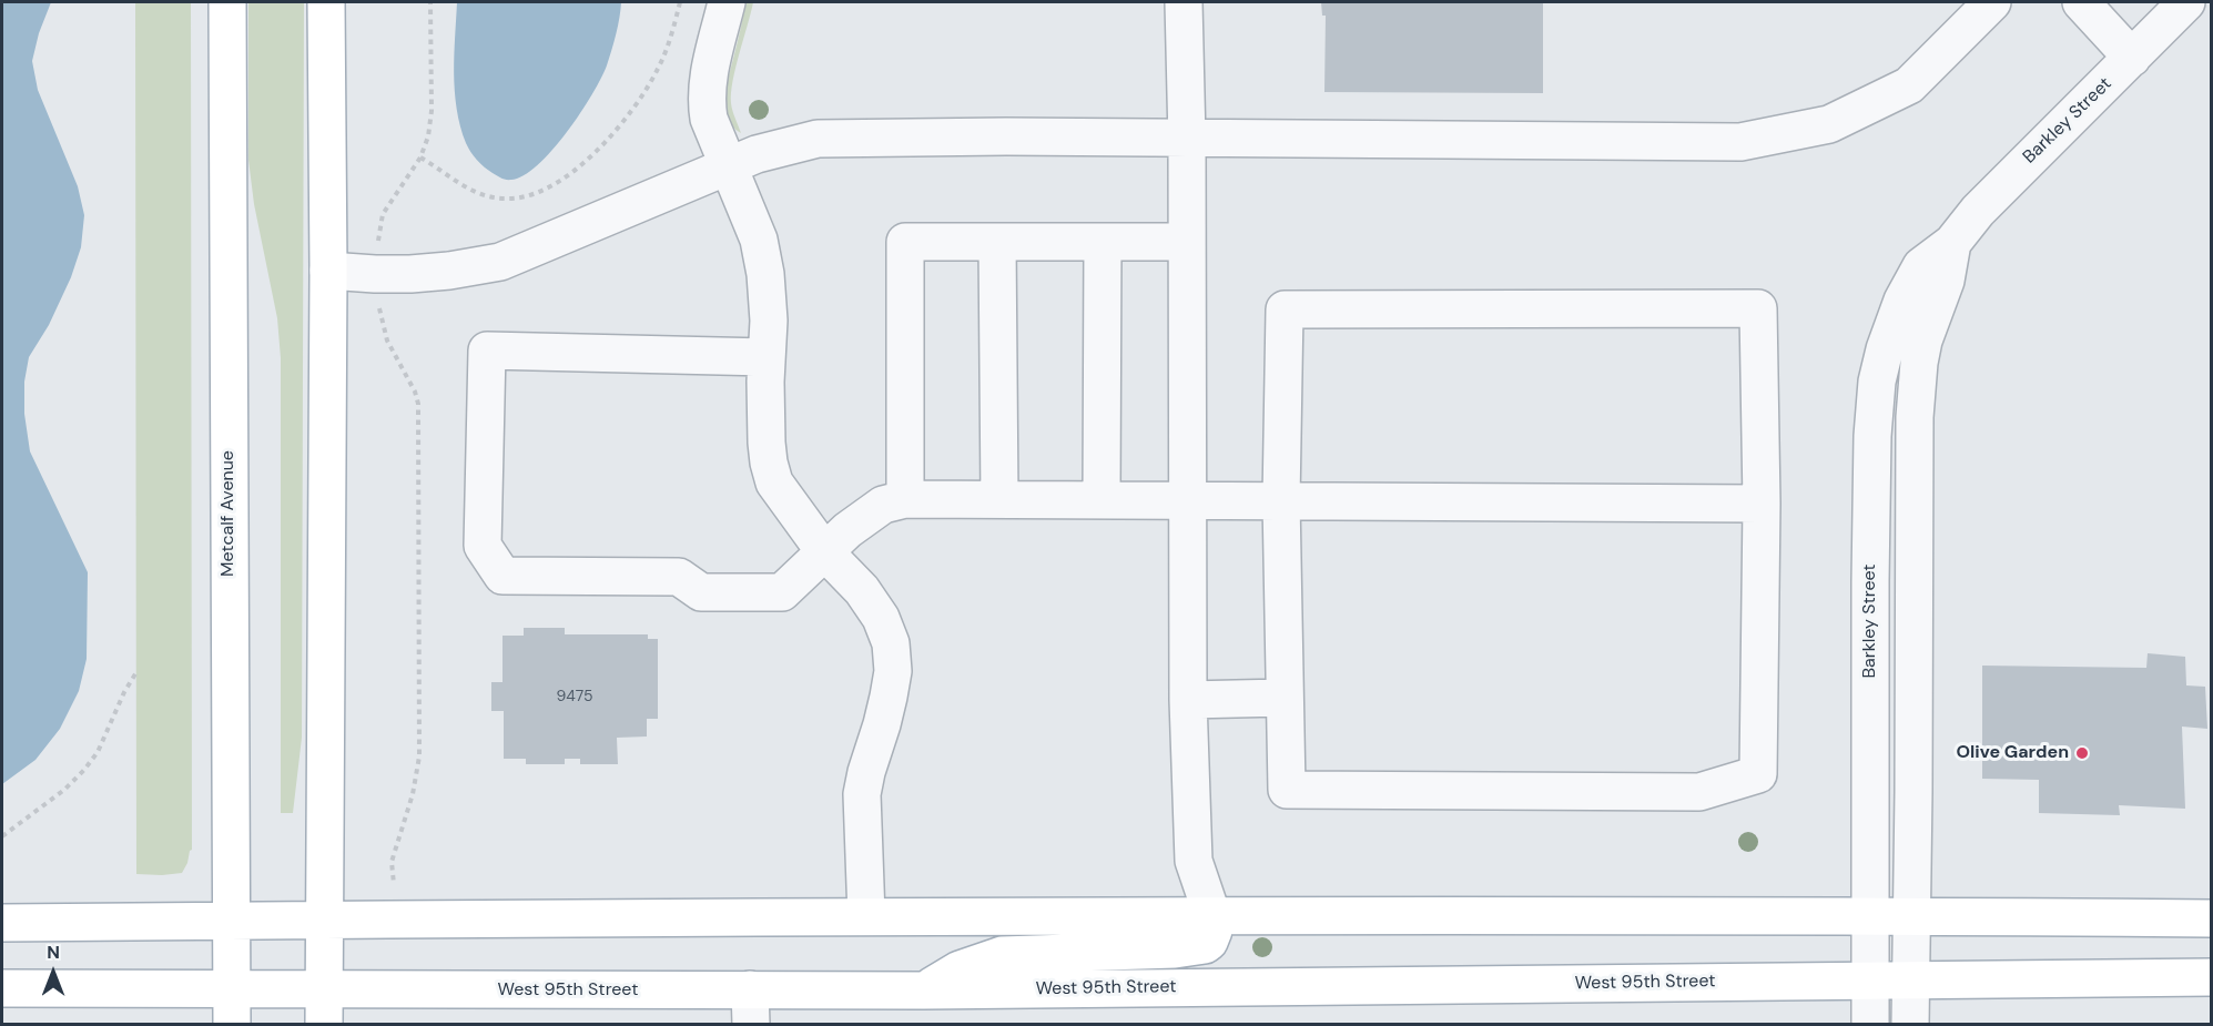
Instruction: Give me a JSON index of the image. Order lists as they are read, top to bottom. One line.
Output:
{"streets":{"main road":["Metcalf Avenue","West 95th Street"],"street":["Barkley Street"]},"crossings":[["Barkley Street","West 95th Street"],["Metcalf Avenue","West 95th Street"]],"places":["Olive Garden"],"house_numbers":["9475"],"north":"top"}
